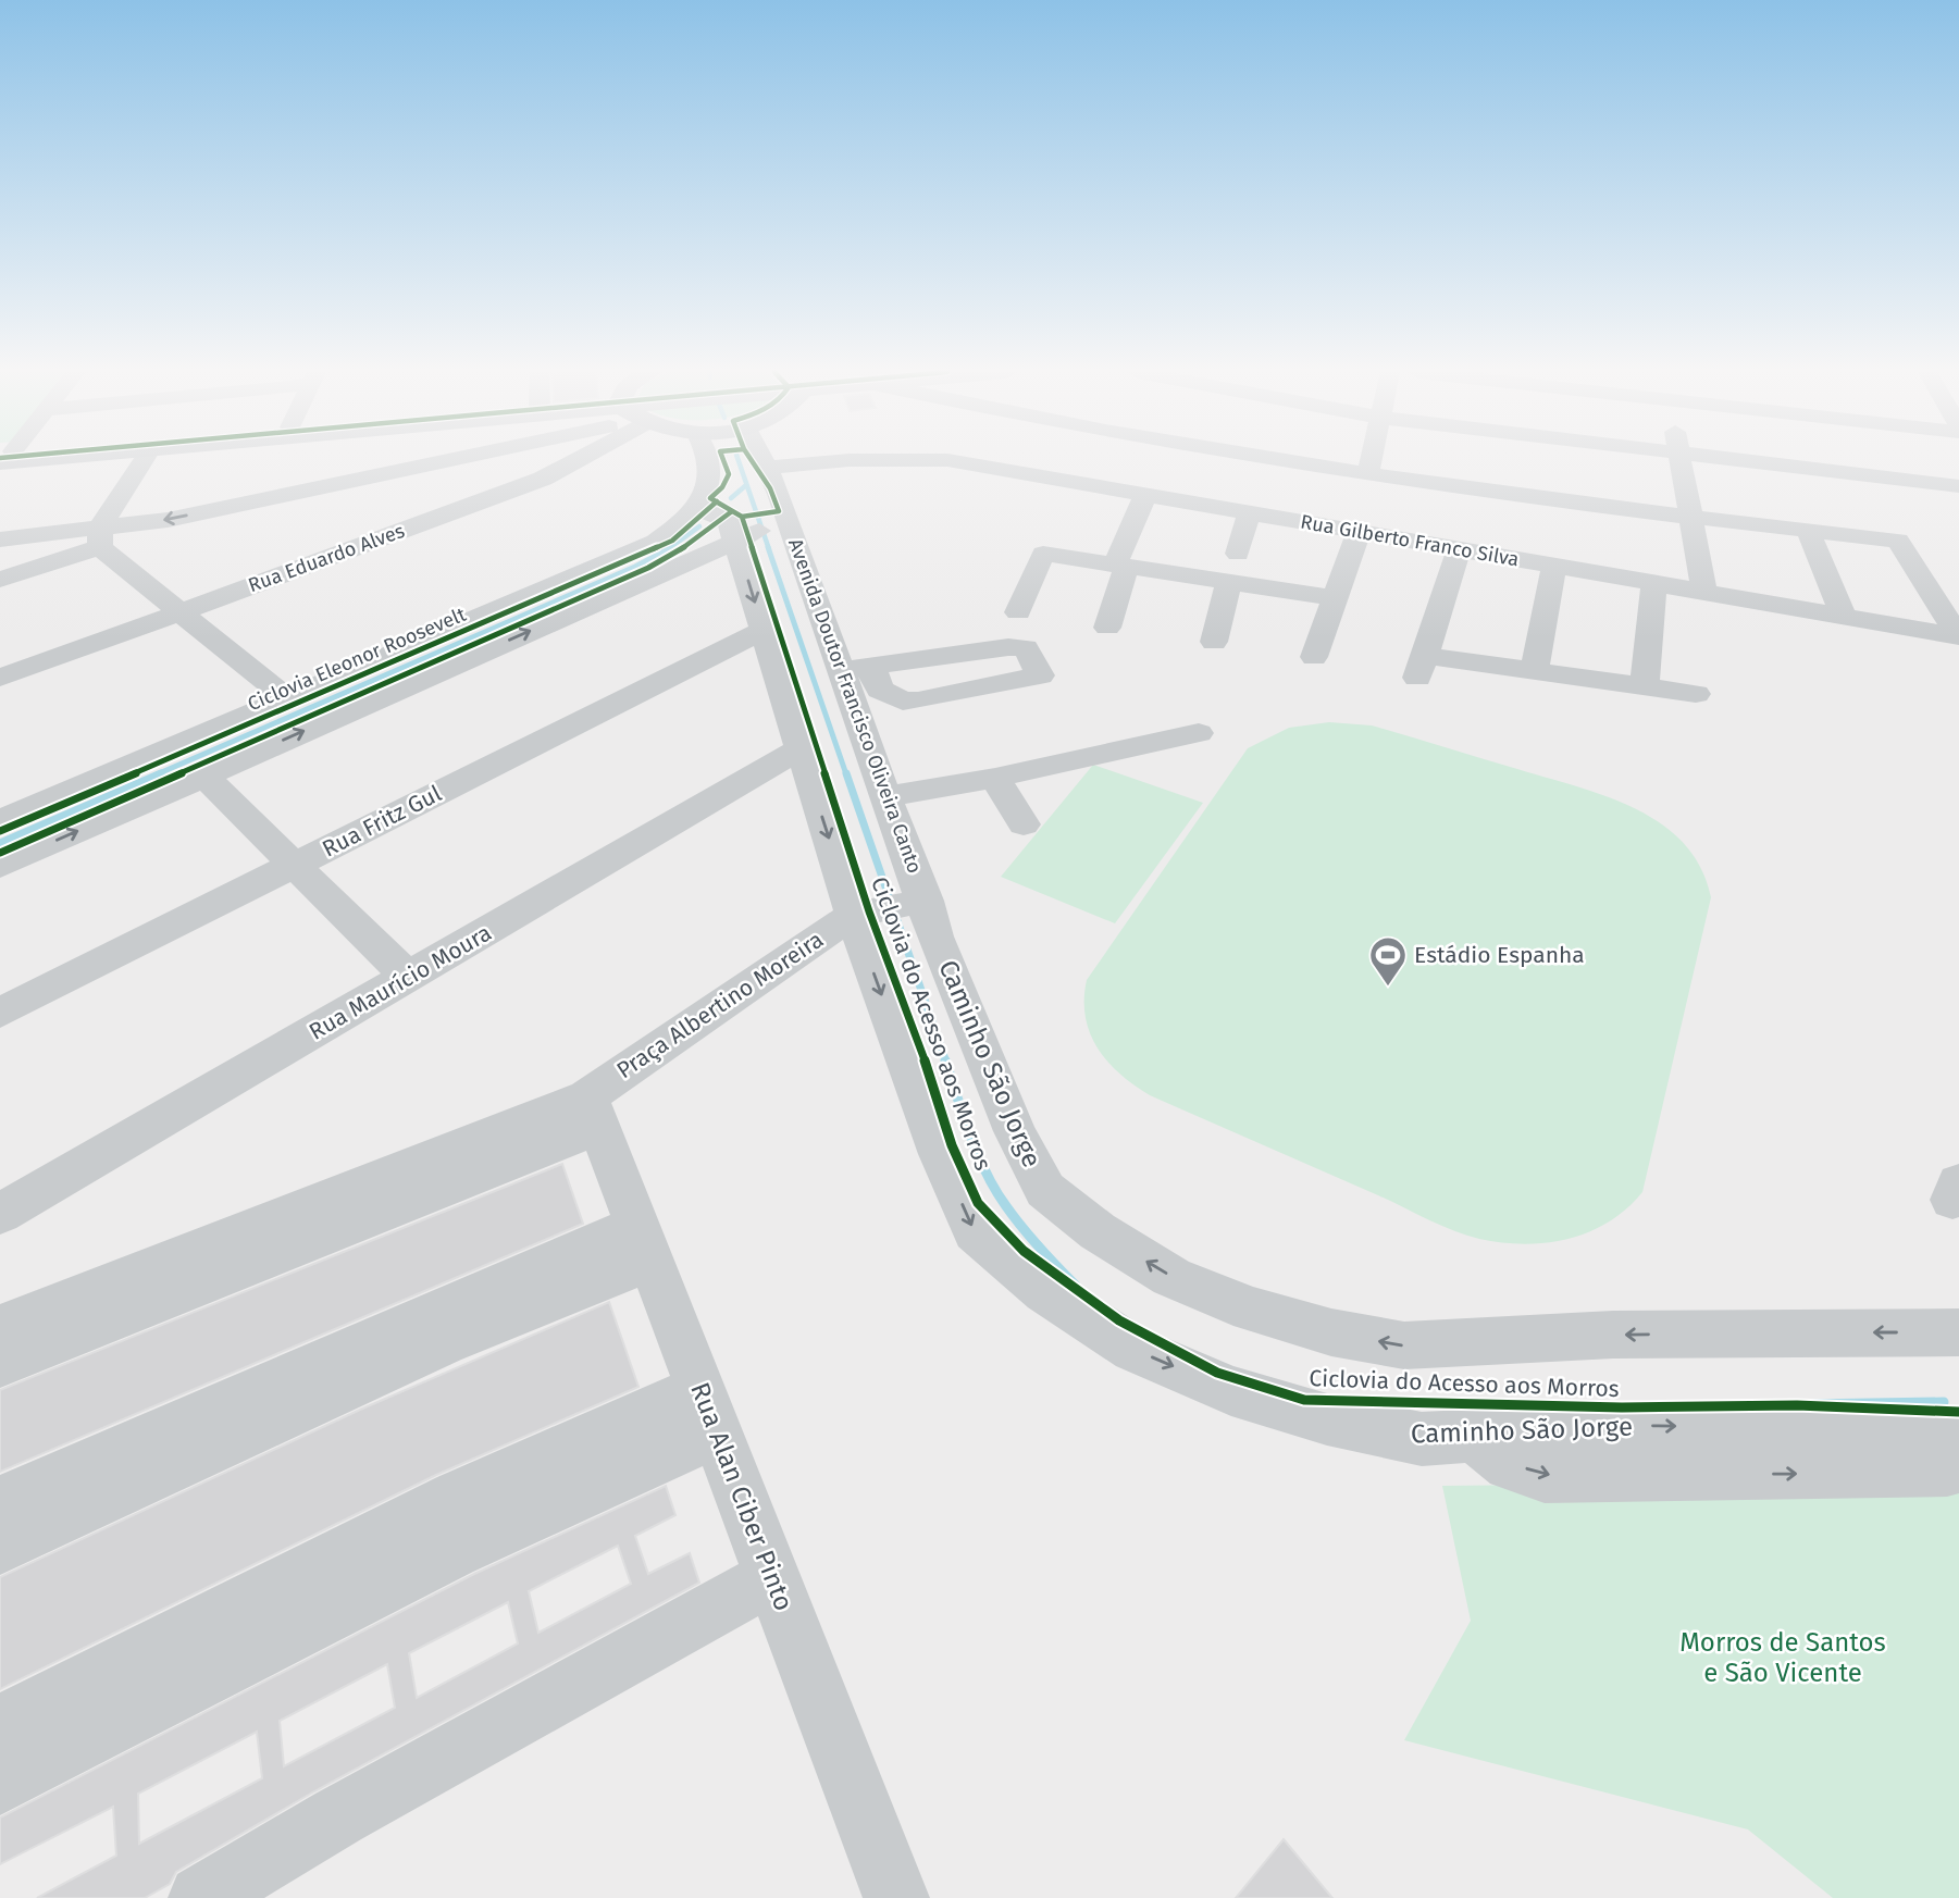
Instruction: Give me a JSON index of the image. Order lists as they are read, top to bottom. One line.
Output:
{"streets":{"street":["Rua Gilberto Franco Silva","Rua Eduardo Alves","Avenida Doutor Francisco Oliveira Canto","Rua Fritz Gul","Rua Maurício Moura","Praça Albertino Moreira","Caminho São Jorge","Rua Alan Ciber Pinto"],"cycle path":["Ciclovia Eleonor Roosevelt","Ciclovia do Acesso aos Morros"]},"crossings":[["Rua Gilberto Franco Silva","Avenida Doutor Francisco Oliveira Canto"],["Avenida Doutor Francisco Oliveira Canto","Caminho São Jorge"],["Praça Albertino Moreira","Caminho São Jorge"],["Praça Albertino Moreira","Rua Alan Ciber Pinto"]],"parks":["Morros de Santos e São Vicente"],"places":{"sports":["Estádio Espanha"]}}
